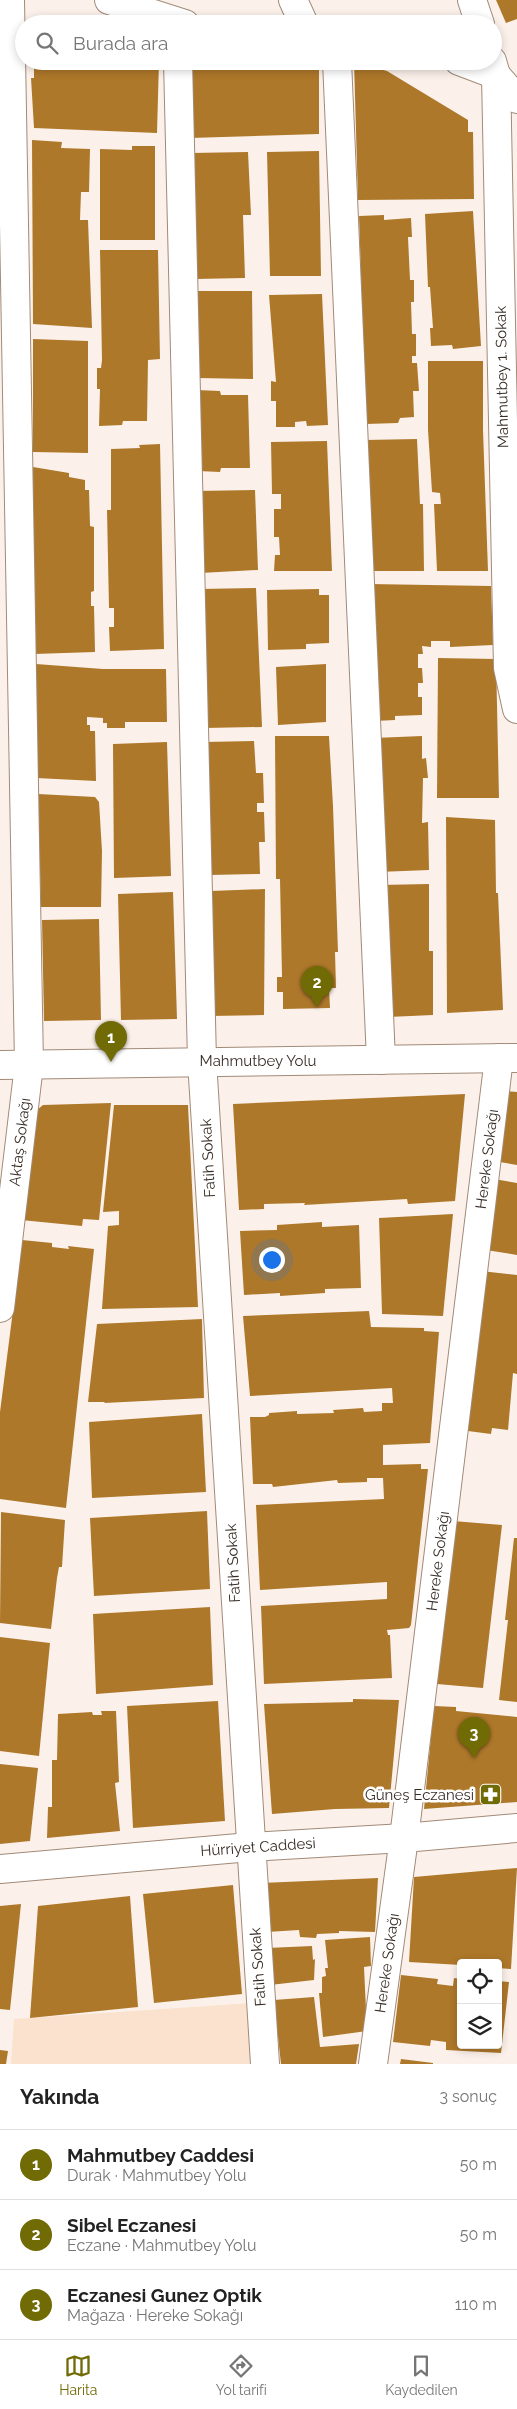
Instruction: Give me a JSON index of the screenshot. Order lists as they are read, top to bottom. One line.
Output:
{"streets":{"street":["Mahmutbey 1. Sokak","Mahmutbey Yolu","Aktaş Sokağı","Fatih Sokak","Hereke Sokağı","Hürriyet Caddesi"]},"crossings":[["Mahmutbey Yolu","Aktaş Sokağı"],["Mahmutbey Yolu","Fatih Sokak"],["Mahmutbey Yolu","Hereke Sokağı"],["Fatih Sokak","Hürriyet Caddesi"],["Hereke Sokağı","Hürriyet Caddesi"]],"places":{"pharmacy":["Güneş Eczanesi"]},"page":{"search":"Burada ara","pins":["2","1","3"],"heading":["Yakında","3 sonuç"],"list":[{"mark":"1","name":"Mahmutbey Caddesi","note":"Durak · Mahmutbey Yolu","value":"50 m"},{"mark":"2","name":"Sibel Eczanesi","note":"Eczane · Mahmutbey Yolu","value":"50 m"},{"mark":"3","name":"Eczanesi Gunez Optik","note":"Mağaza · Hereke Sokağı","value":"110 m"}],"nav":["Harita","Yol tarifi","Kaydedilen"]}}
